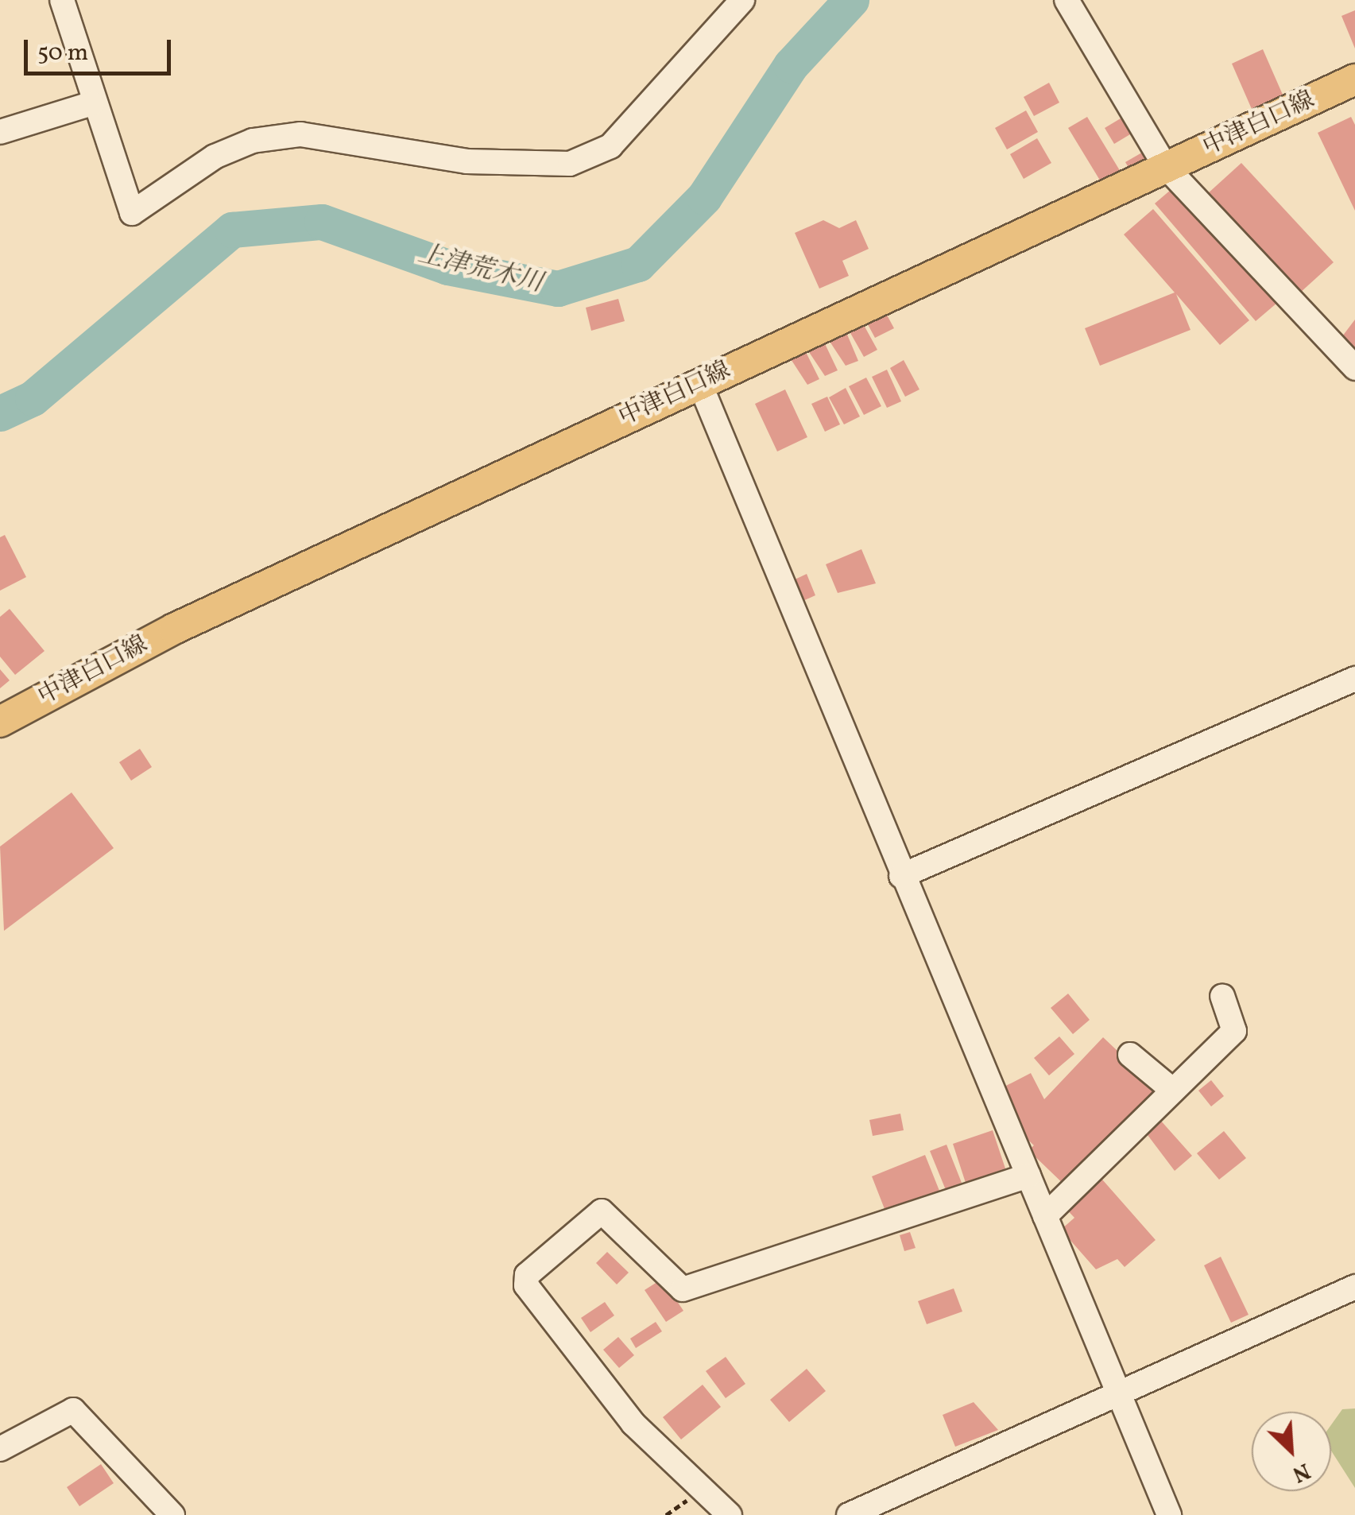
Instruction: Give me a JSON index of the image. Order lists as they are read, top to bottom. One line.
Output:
{"streets":{"main road":["中津白口線"]},"water":["上津荒木川"],"scale_bar":"50 m","north":"bottom right"}
